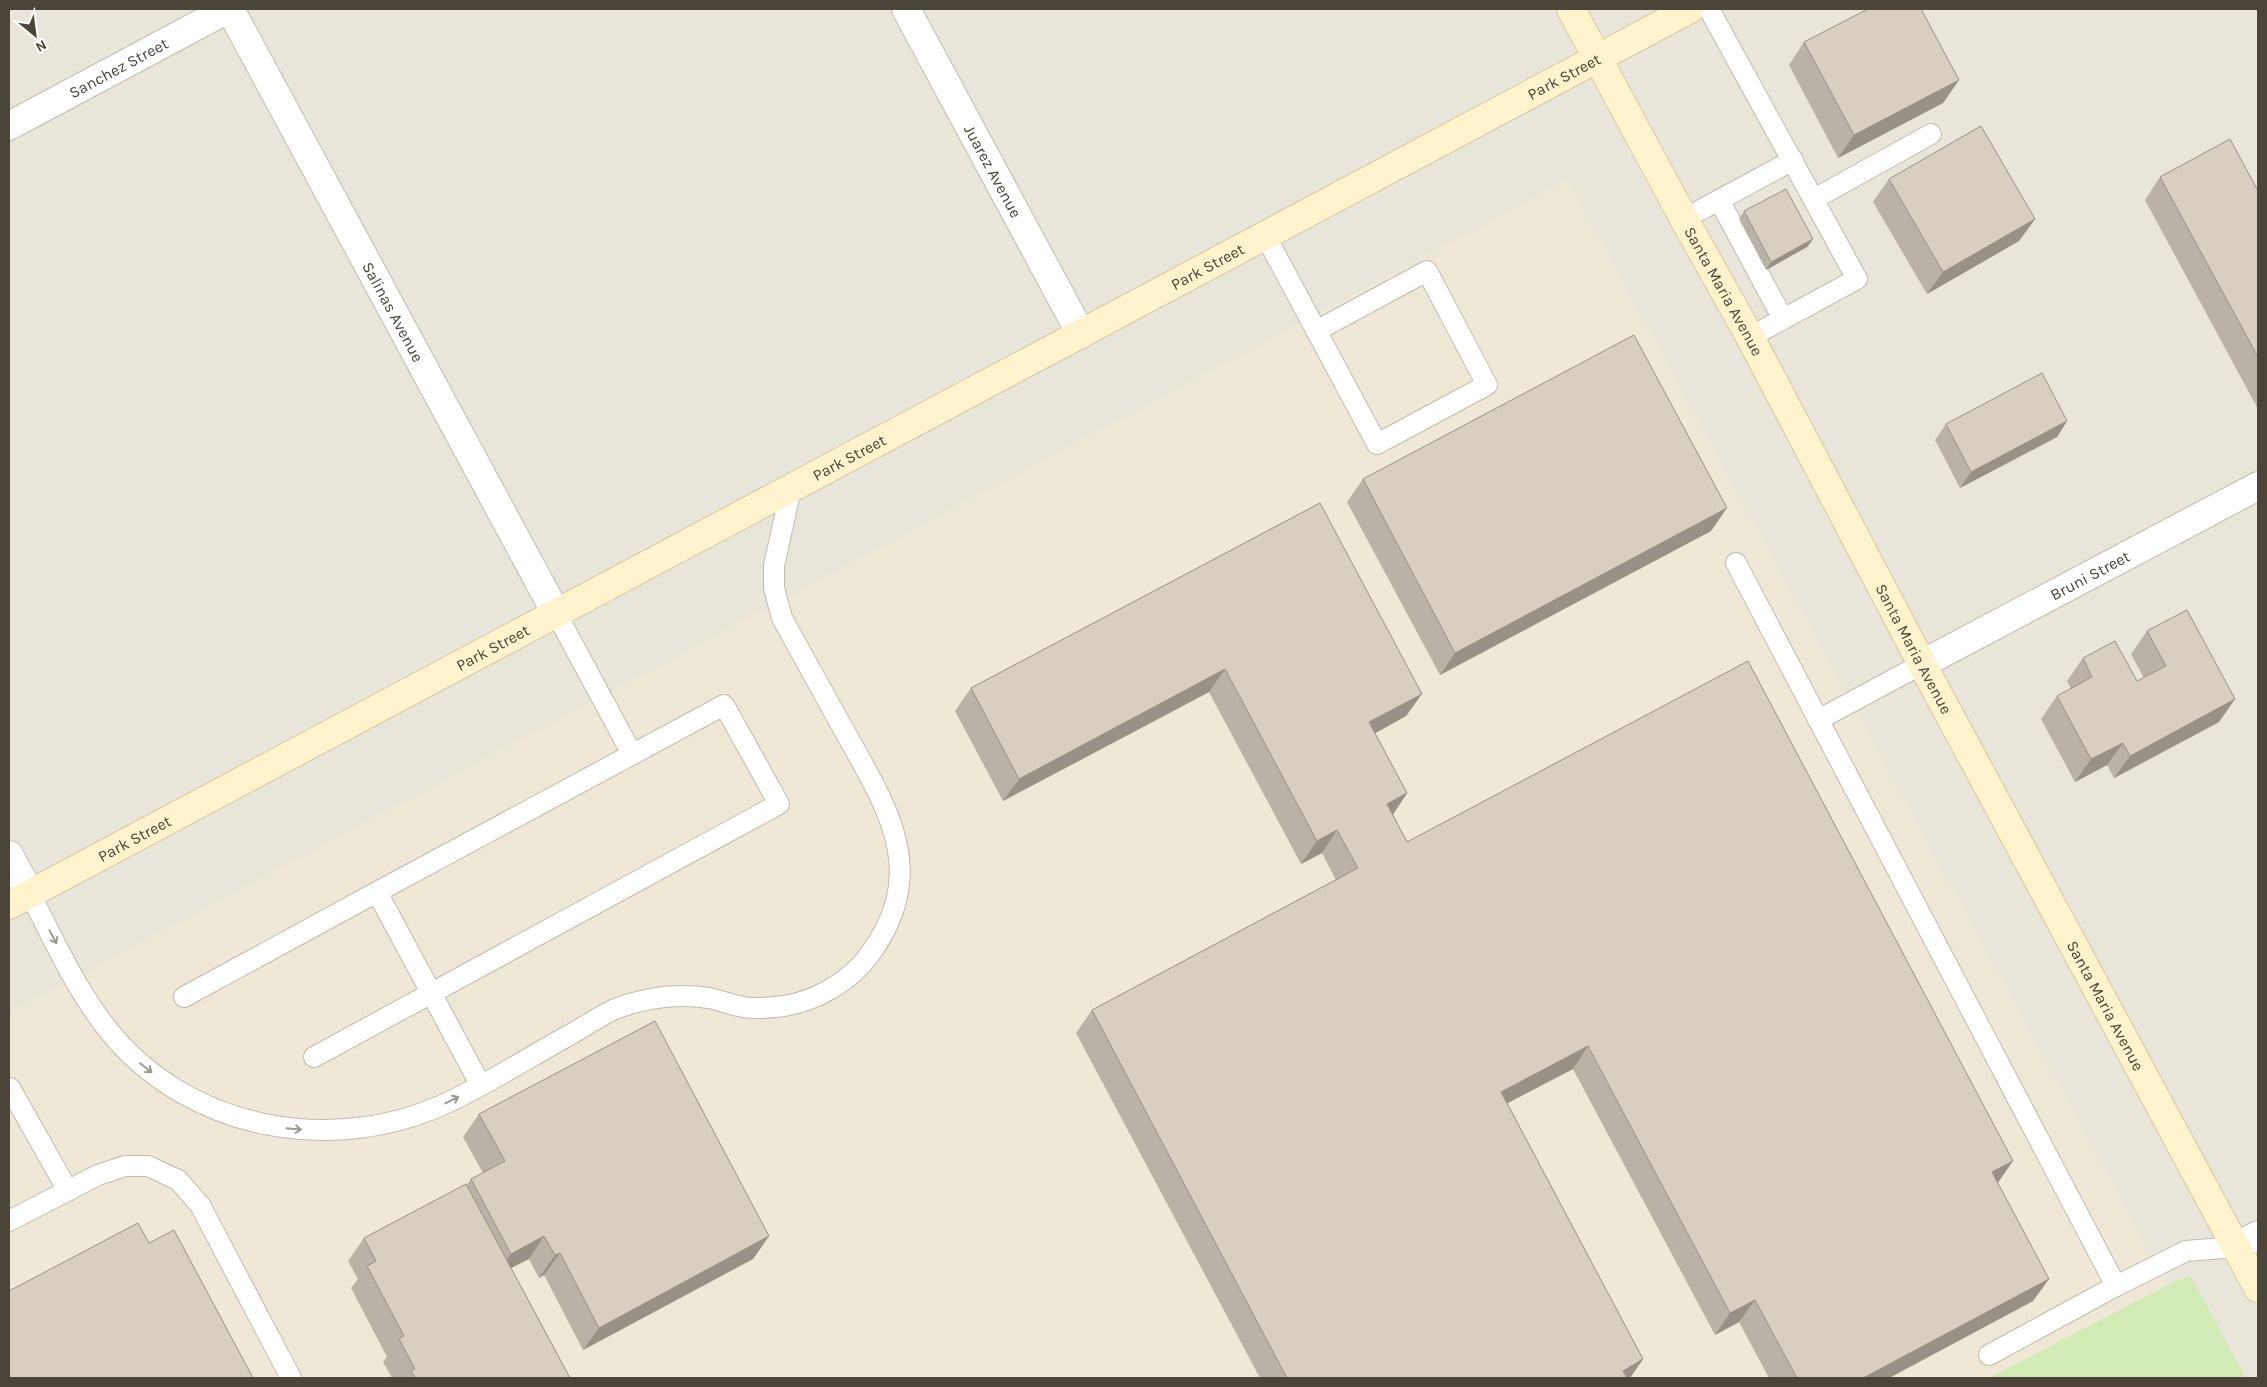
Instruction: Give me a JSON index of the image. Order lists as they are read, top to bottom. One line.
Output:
{"streets":{"main road":["Park Street","Santa Maria Avenue"],"street":["Sanchez Street","Juarez Avenue","Salinas Avenue","Bruni Street"]},"crossings":[["Sanchez Street","Salinas Avenue"],["Park Street","Juarez Avenue"],["Park Street","Santa Maria Avenue"],["Park Street","Salinas Avenue"],["Santa Maria Avenue","Bruni Street"]],"north":"bottom right"}
